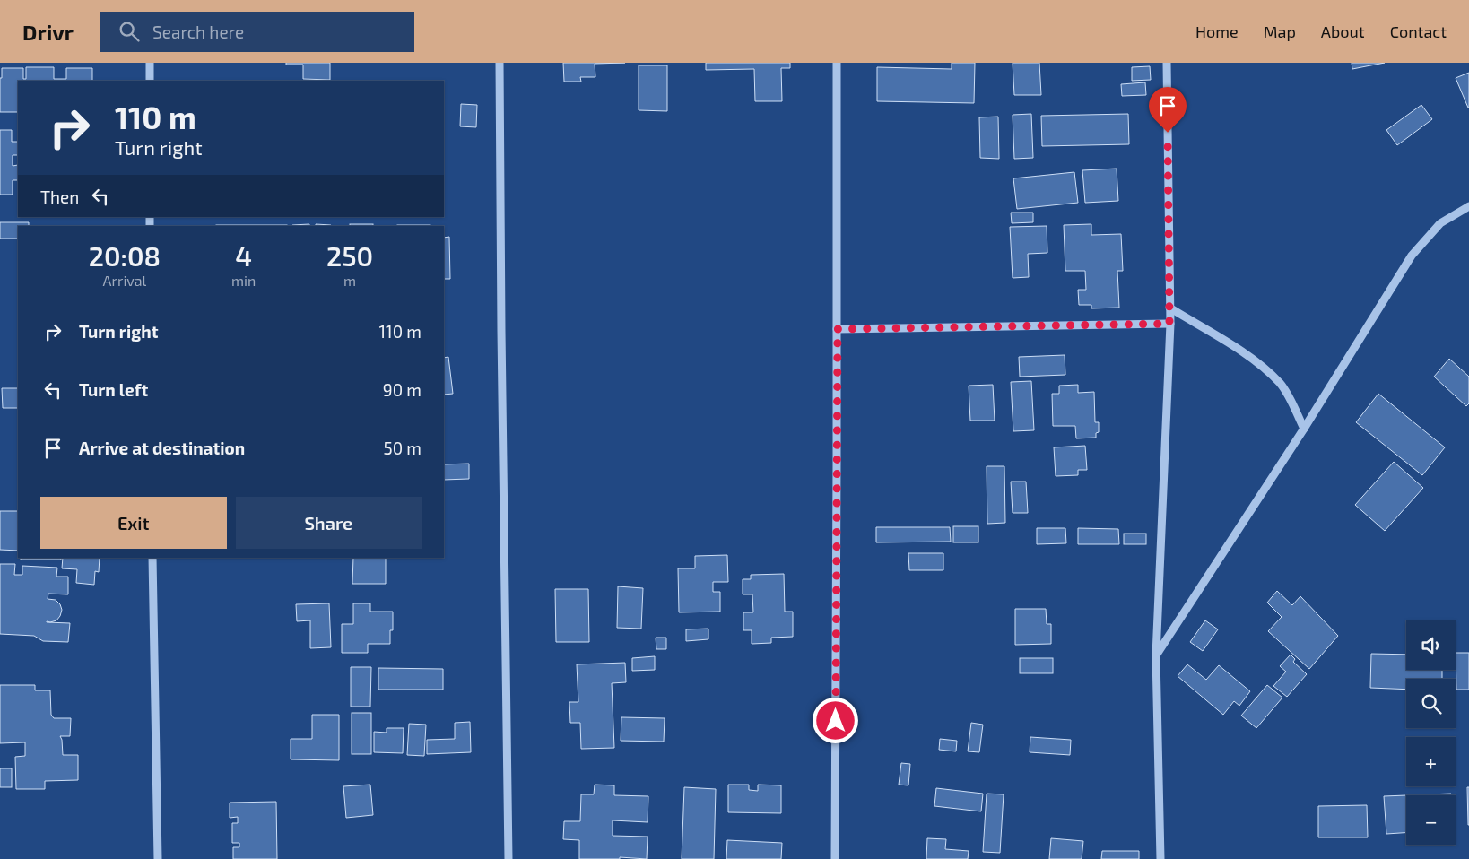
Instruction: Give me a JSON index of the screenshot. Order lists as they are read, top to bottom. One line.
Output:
{"page":{"header":"Drivr","search":"Search here","nav":["Home","Map","About","Contact"],"turn":["110 m","Turn right"],"then":"Then","eta":["20:08","Arrival","4","min","250","m"],"list":[{"name":"Turn right","value":"110 m"},{"name":"Turn left","value":"90 m"},{"name":"Arrive at destination","value":"50 m"}],"buttons":["Exit","Share"],"map_buttons":["+","−"]}}
